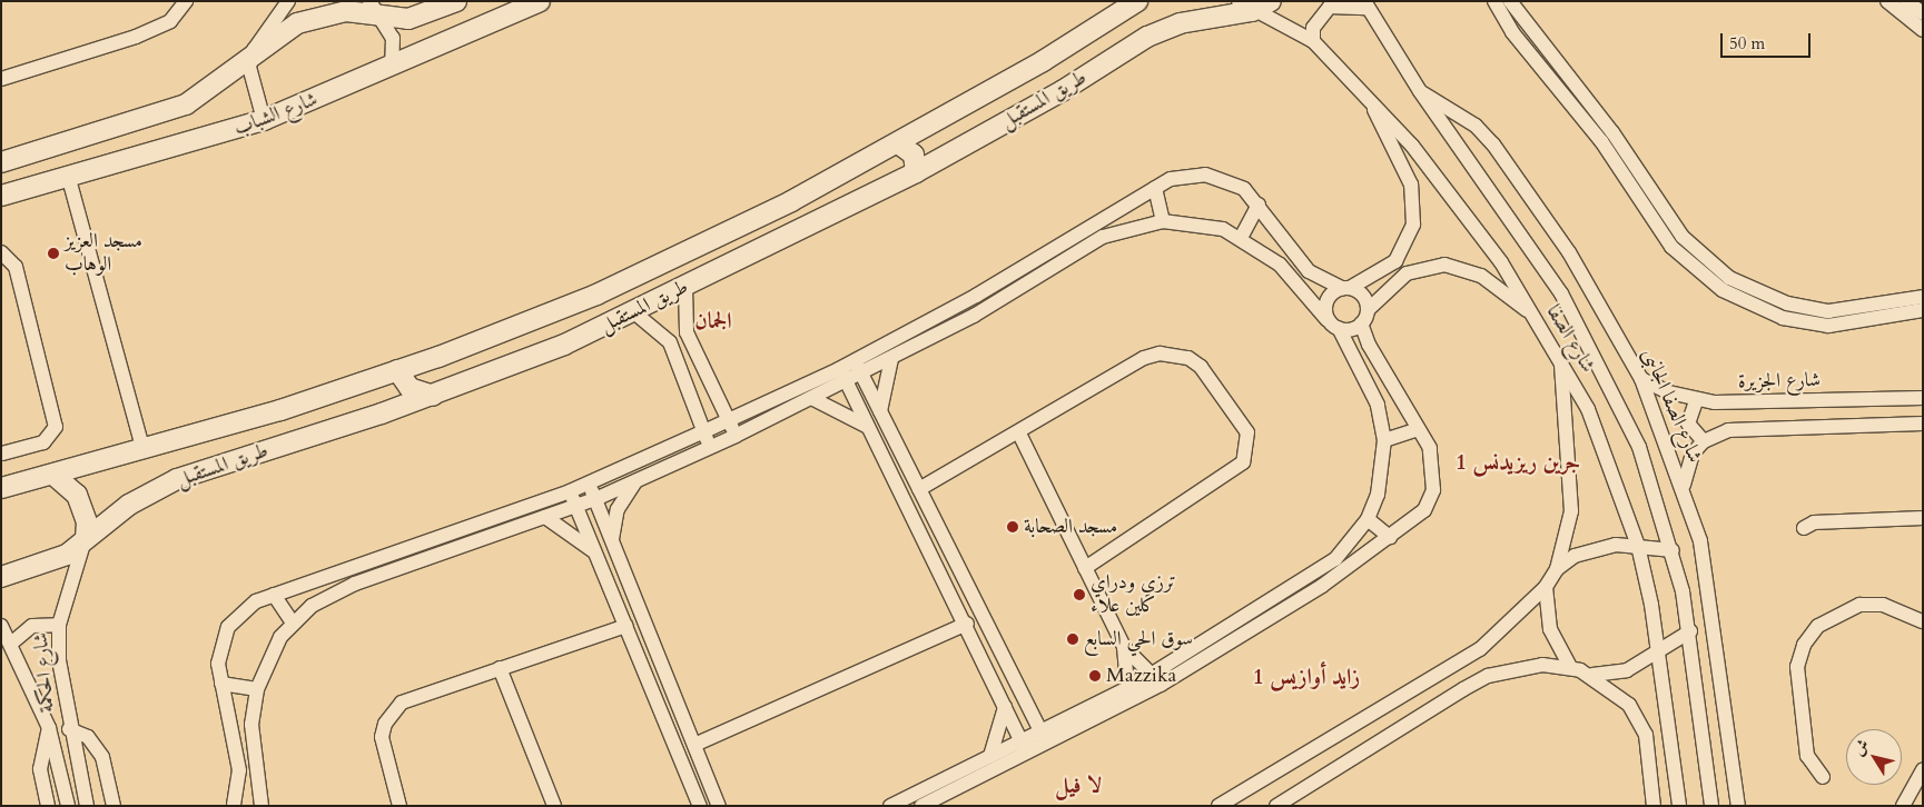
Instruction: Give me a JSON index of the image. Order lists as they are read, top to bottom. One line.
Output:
{"streets":{"main road":["طريق المستقبل","شارع الشباب"],"street":["شارع الصفا","شارع الجزيرة","شارع الصفا الجانبى","شارع الحكمة"]},"crossings":[["طريق المستقبل","شارع الصفا"],["طريق المستقبل","شارع الحكمة"],["شارع الصفا","شارع الصفا الجانبى"],["شارع الجزيرة","شارع الصفا الجانبى"]],"districts":["الجمان","جرين ريزيدنس 1","زايد أوازيس 1","لا فيل"],"places":["مسجد العزيز الوهاب","مسجد الصحابة","ترزي ودراي كلين علاء","سوق الحي السابع","Mazzika"],"scale_bar":"50 m","north":"top left"}
